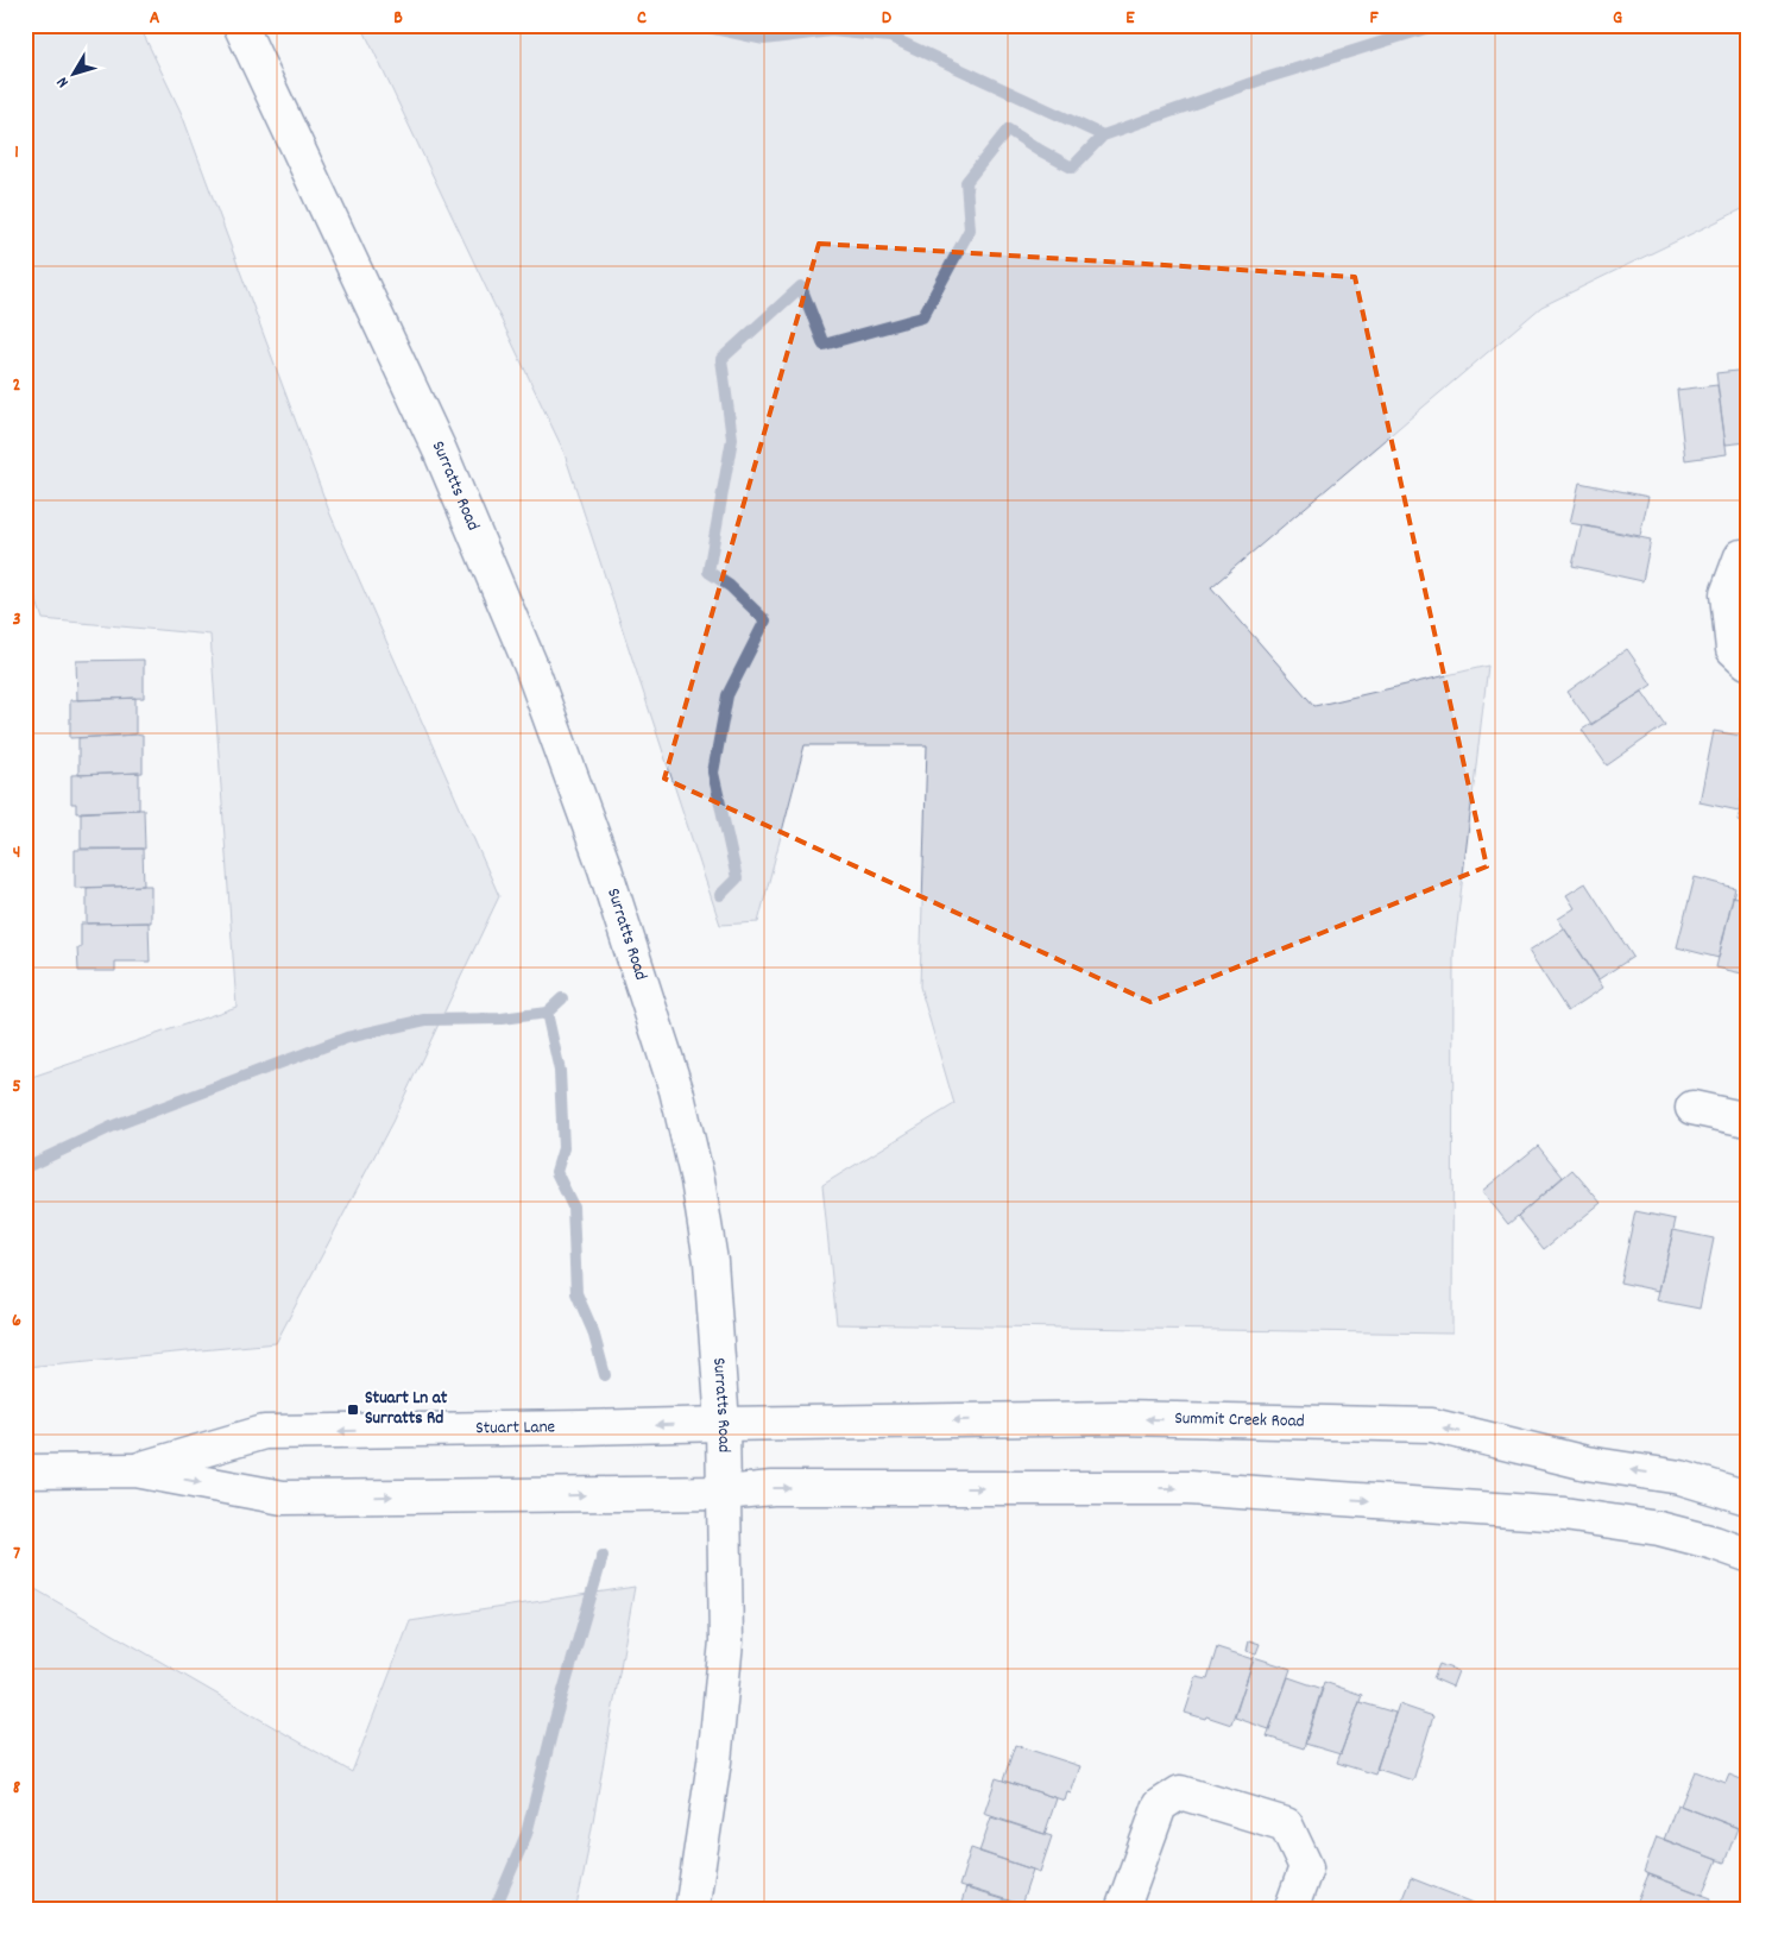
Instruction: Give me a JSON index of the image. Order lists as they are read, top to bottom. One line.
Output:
{"streets":{"street":["Surratts Road","Summit Creek Road","Stuart Lane"]},"crossings":[["Surratts Road","Summit Creek Road"],["Surratts Road","Stuart Lane"],["Summit Creek Road","Stuart Lane"]],"places":{"transit":["Stuart Ln at Surratts Rd"]},"north":"bottom left","grid":{"columns":["A","B","C","D","E","F","G"],"rows":["1","2","3","4","5","6","7","8"]}}
